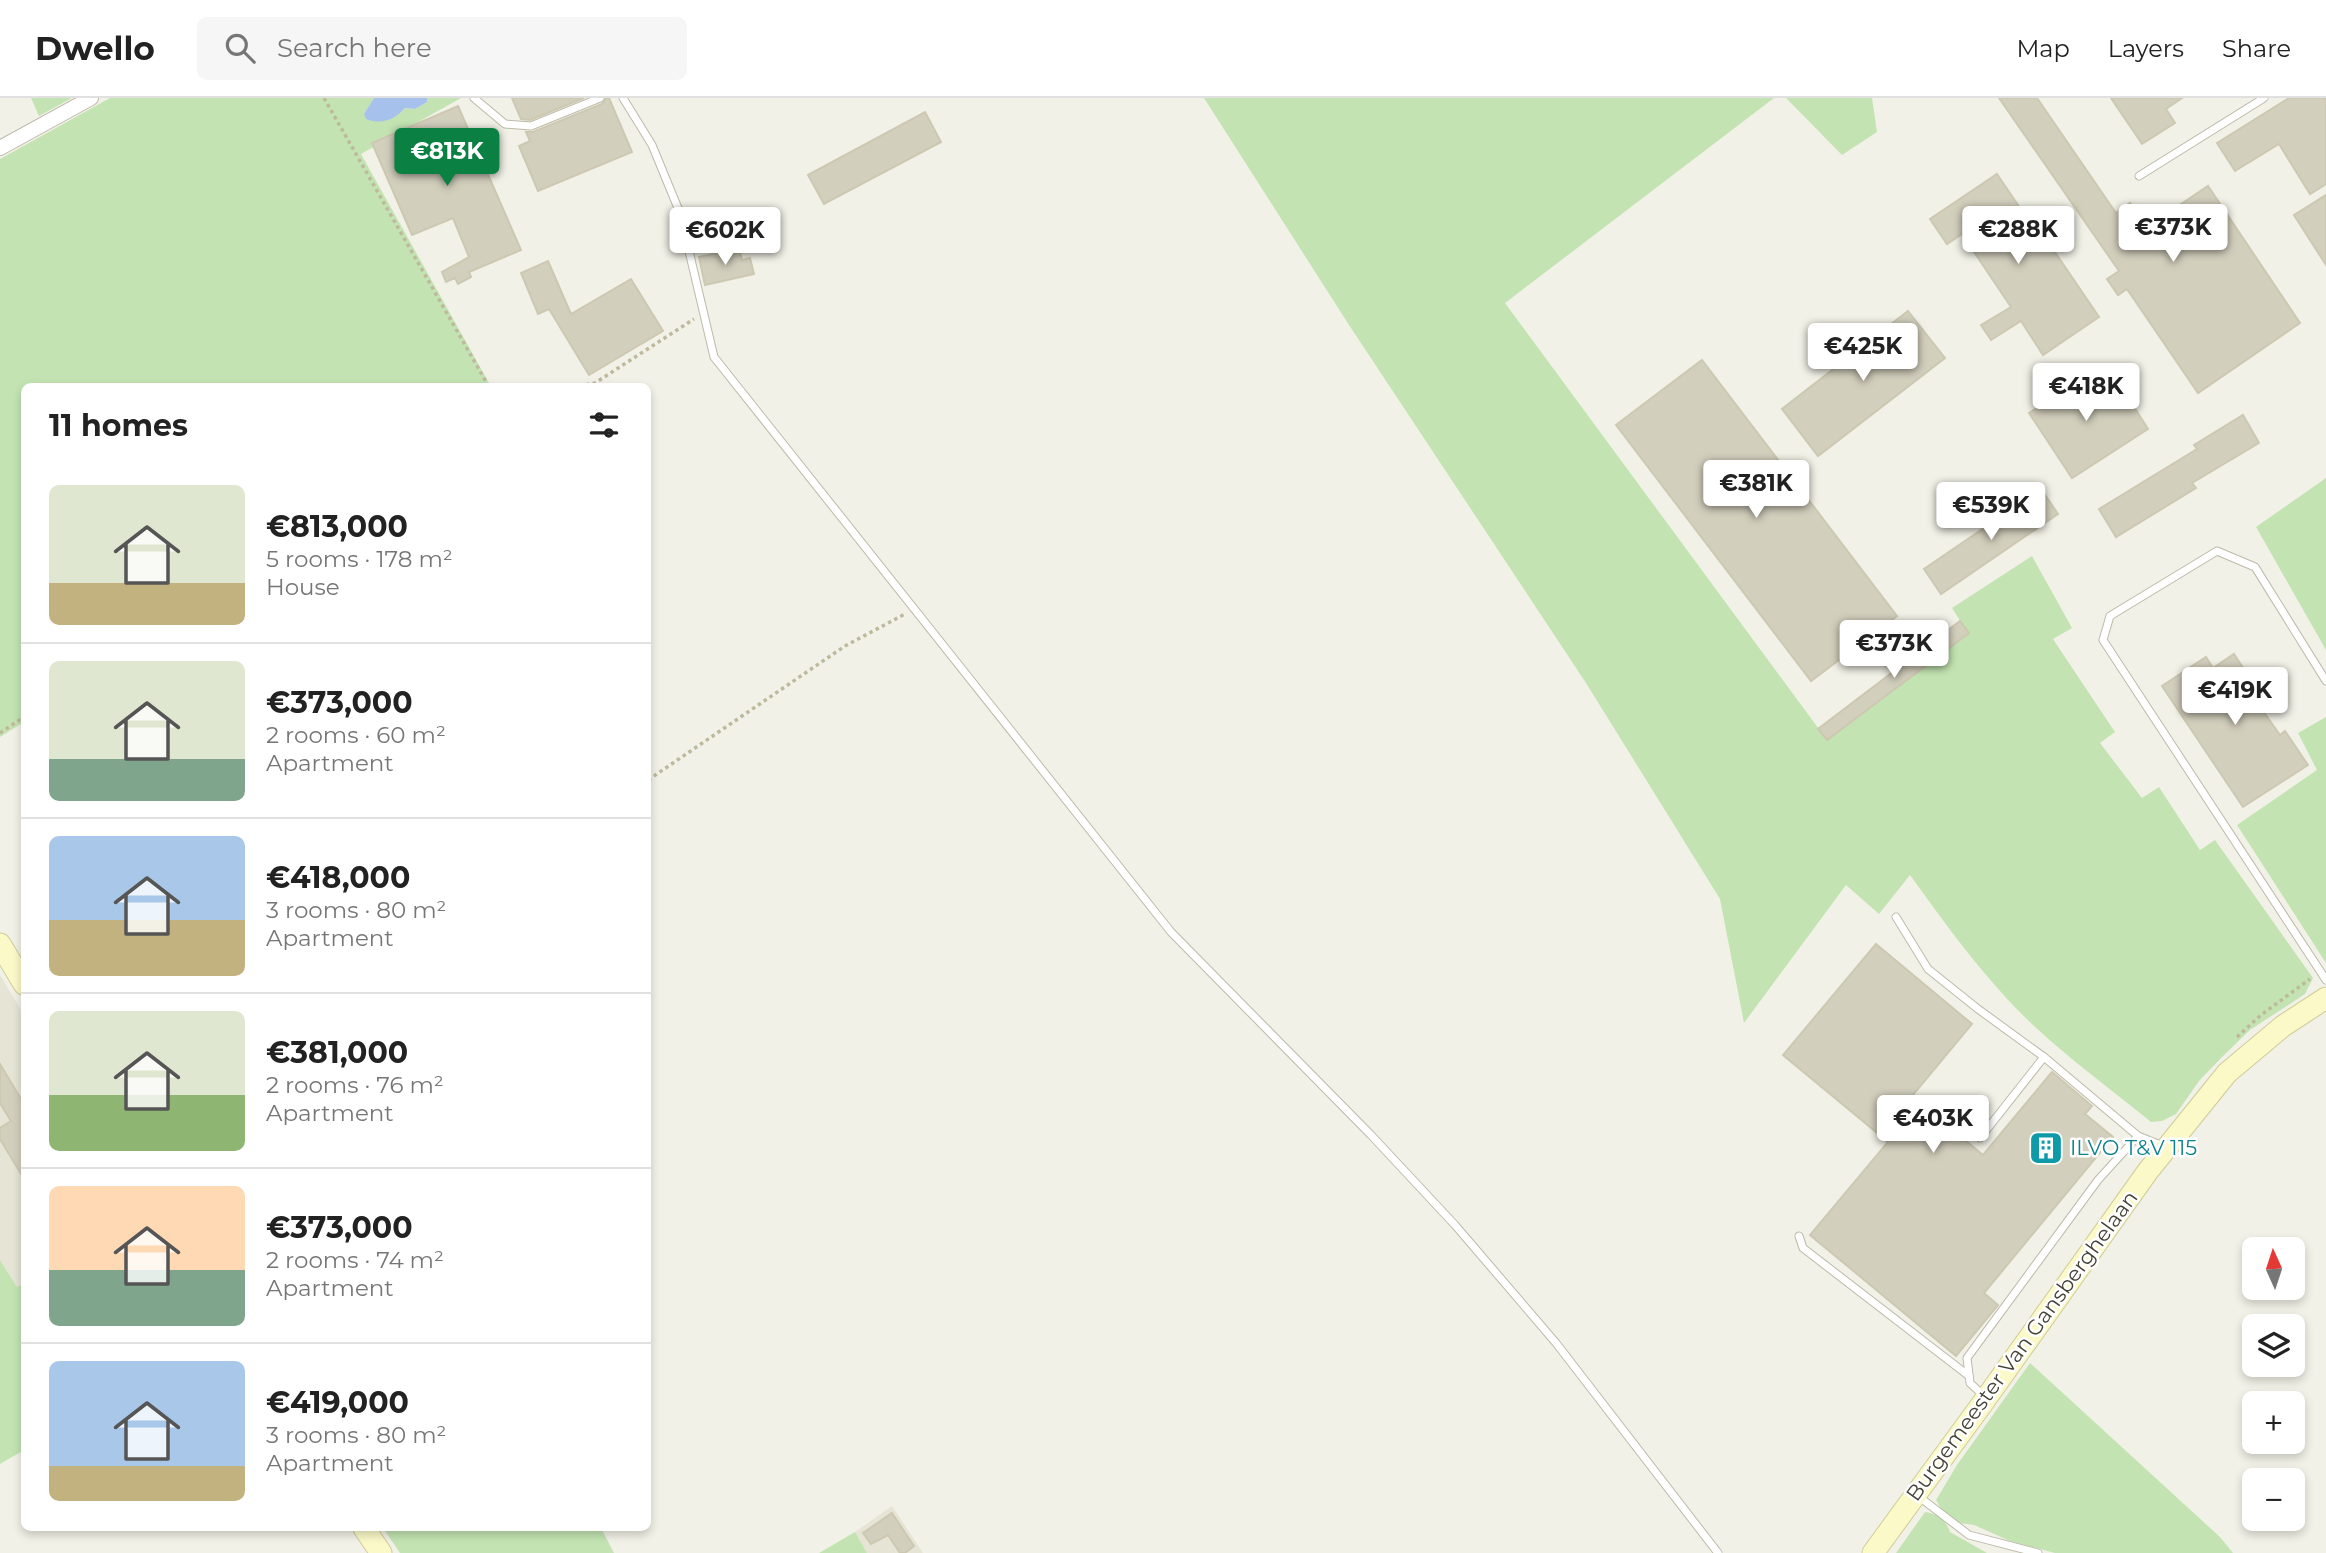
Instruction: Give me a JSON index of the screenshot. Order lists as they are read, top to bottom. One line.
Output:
{"streets":{"street":["Burgemeester Van Gansberghelaan"]},"places":{"building":["ILVO T&V 115"]},"north":"top","page":{"header":"Dwello","search":"Search here","nav":["Map","Layers","Share"],"price":["€813K","€373K","€288K","€602K","€425K","€418K","€381K","€539K","€373K","€419K","€403K"],"heading":"11 homes","list":[{"name":"€813,000","note":"5 rooms · 178 m² · House"},{"name":"€373,000","note":"2 rooms · 60 m² · Apartment"},{"name":"€418,000","note":"3 rooms · 80 m² · Apartment"},{"name":"€381,000","note":"2 rooms · 76 m² · Apartment"},{"name":"€373,000","note":"2 rooms · 74 m² · Apartment"},{"name":"€419,000","note":"3 rooms · 80 m² · Apartment"}],"map_buttons":["+","−"]}}
